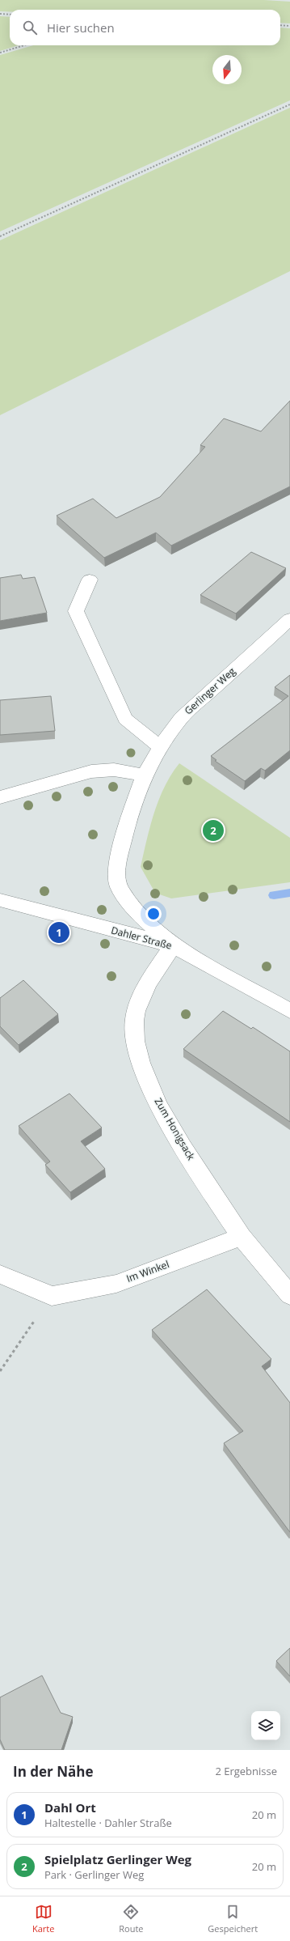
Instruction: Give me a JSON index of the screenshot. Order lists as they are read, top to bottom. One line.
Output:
{"streets":{"street":["Gerlinger Weg","Dahler Straße","Zum Honigsack","Im Winkel"]},"crossings":[["Gerlinger Weg","Dahler Straße"],["Gerlinger Weg","Zum Honigsack"],["Dahler Straße","Zum Honigsack"],["Zum Honigsack","Im Winkel"]],"north":"bottom","page":{"search":"Hier suchen","pins":["2","1"],"heading":["In der Nähe","2 Ergebnisse"],"list":[{"mark":"1","name":"Dahl Ort","note":"Haltestelle · Dahler Straße","value":"20 m"},{"mark":"2","name":"Spielplatz Gerlinger Weg","note":"Park · Gerlinger Weg","value":"20 m"}],"nav":["Karte","Route","Gespeichert"]}}
